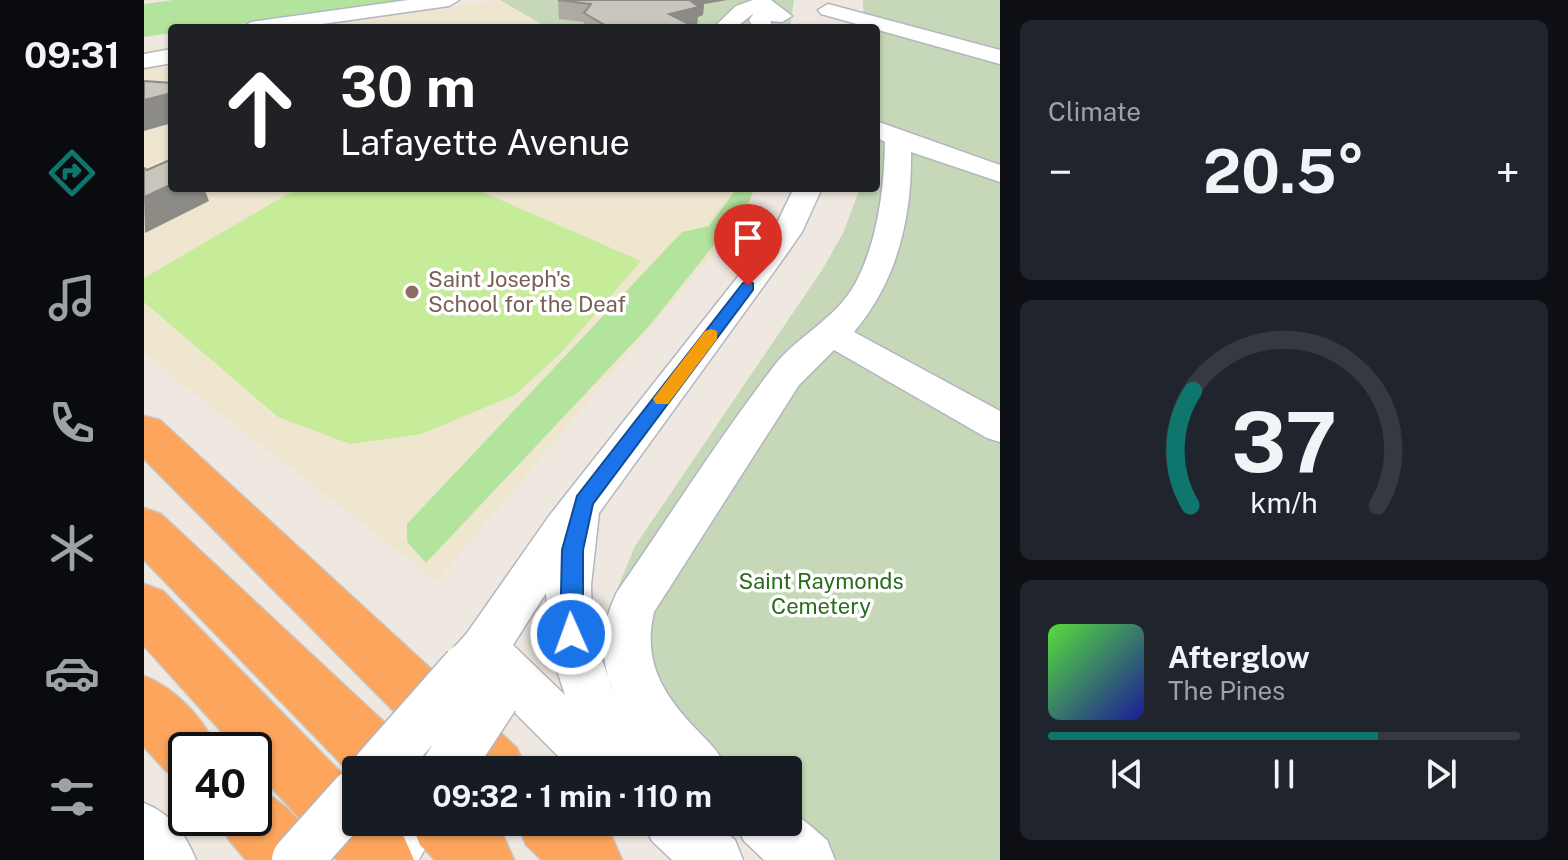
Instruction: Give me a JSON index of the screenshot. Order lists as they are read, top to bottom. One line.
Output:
{"parks":["Saint Raymonds Cemetery"],"places":["Saint Joseph's School for the Deaf"],"page":{"tabs":"09:31","tile":"Climate","turn":["30 m","Lafayette Avenue"],"heat":["−","20.5°","+"],"song":["Afterglow","The Pines"],"limit":"40","trip":"09:32 · 1 min · 110 m","gauge":["37","km/h"]}}
